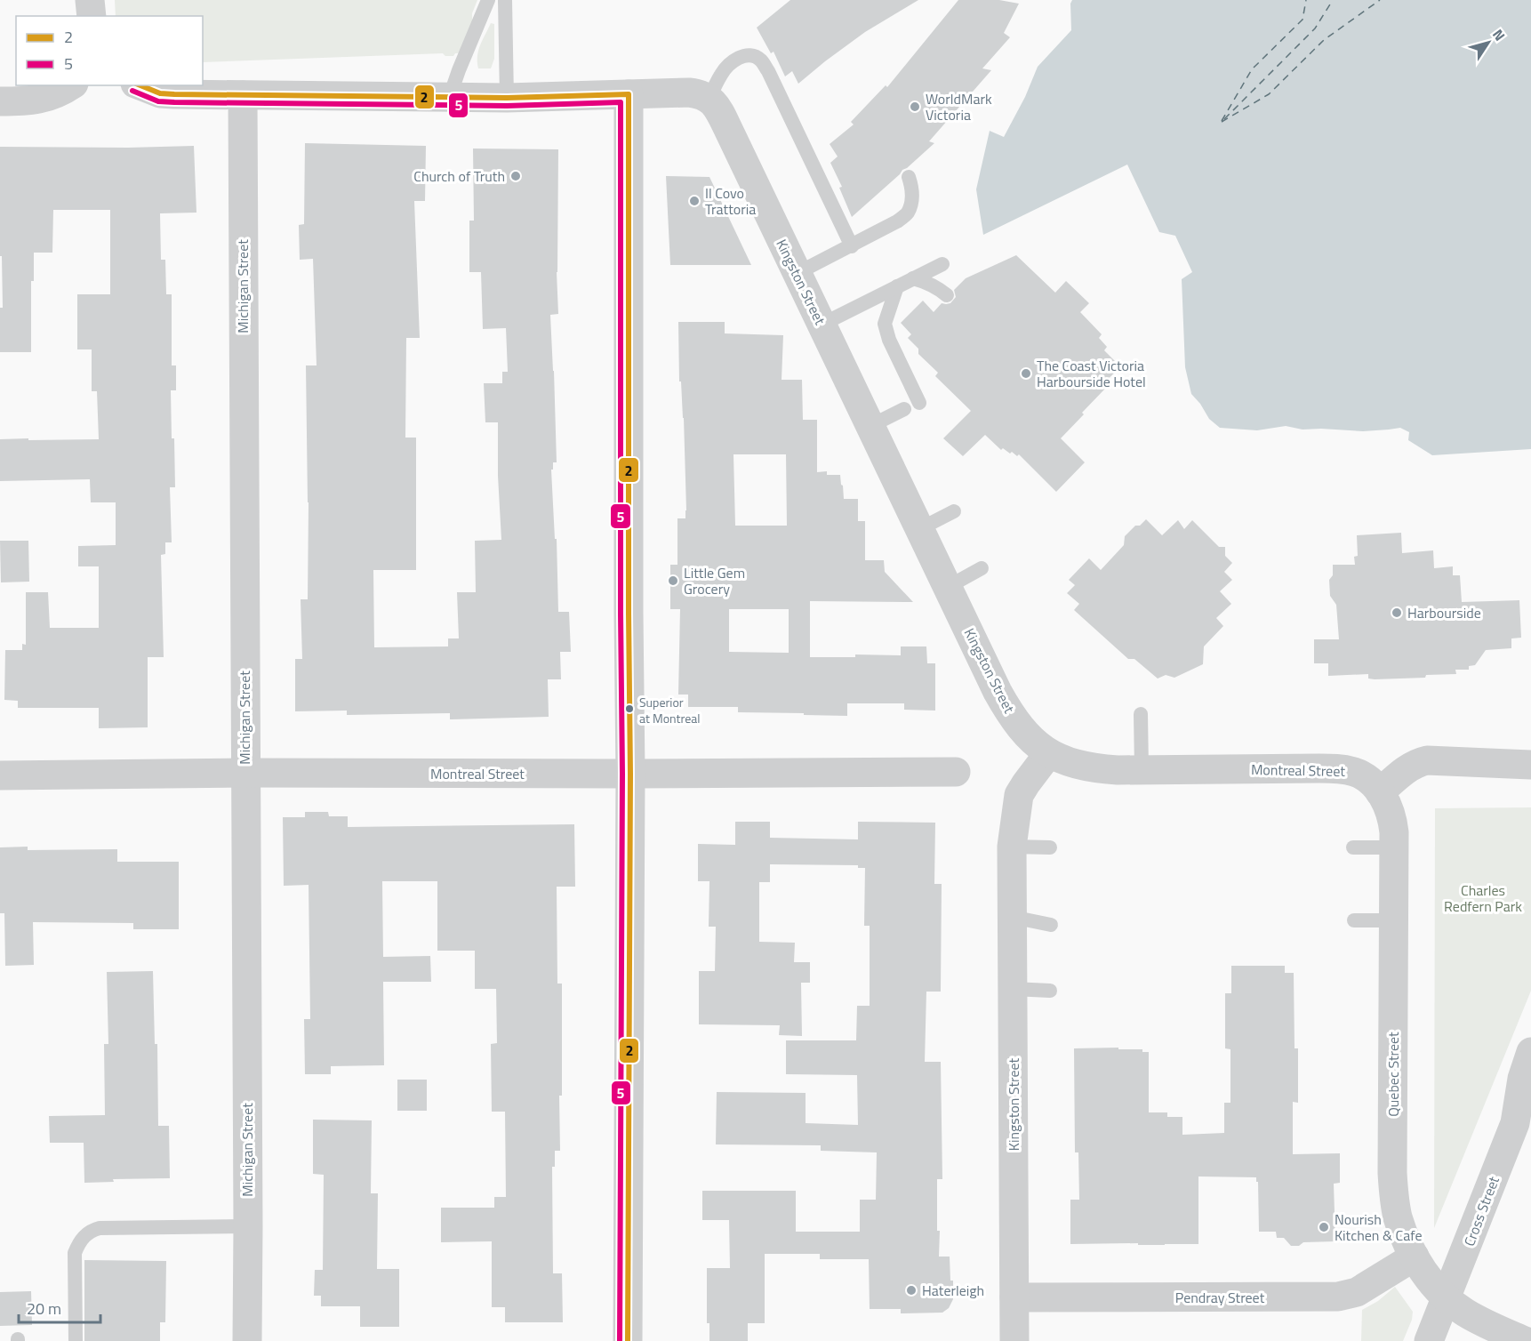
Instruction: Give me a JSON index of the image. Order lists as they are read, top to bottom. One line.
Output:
{"streets":{"street":["Kingston Street","Michigan Street","Montreal Street","Quebec Street","Cross Street","Pendray Street"]},"crossings":[["Kingston Street","Montreal Street"],["Kingston Street","Pendray Street"],["Michigan Street","Montreal Street"],["Montreal Street","Quebec Street"],["Quebec Street","Cross Street"],["Quebec Street","Pendray Street"]],"parks":["Charles Redfern Park"],"places":["WorldMark Victoria","Church of Truth","Il Covo Trattoria","The Coast Victoria Harbourside Hotel","Little Gem Grocery","Harbourside","Superior at Montreal","Nourish Kitchen & Cafe","Haterleigh"],"lines":["transit line 2","transit line 5"],"legend":["2","5"],"scale_bar":"20 m","north":"top right"}
